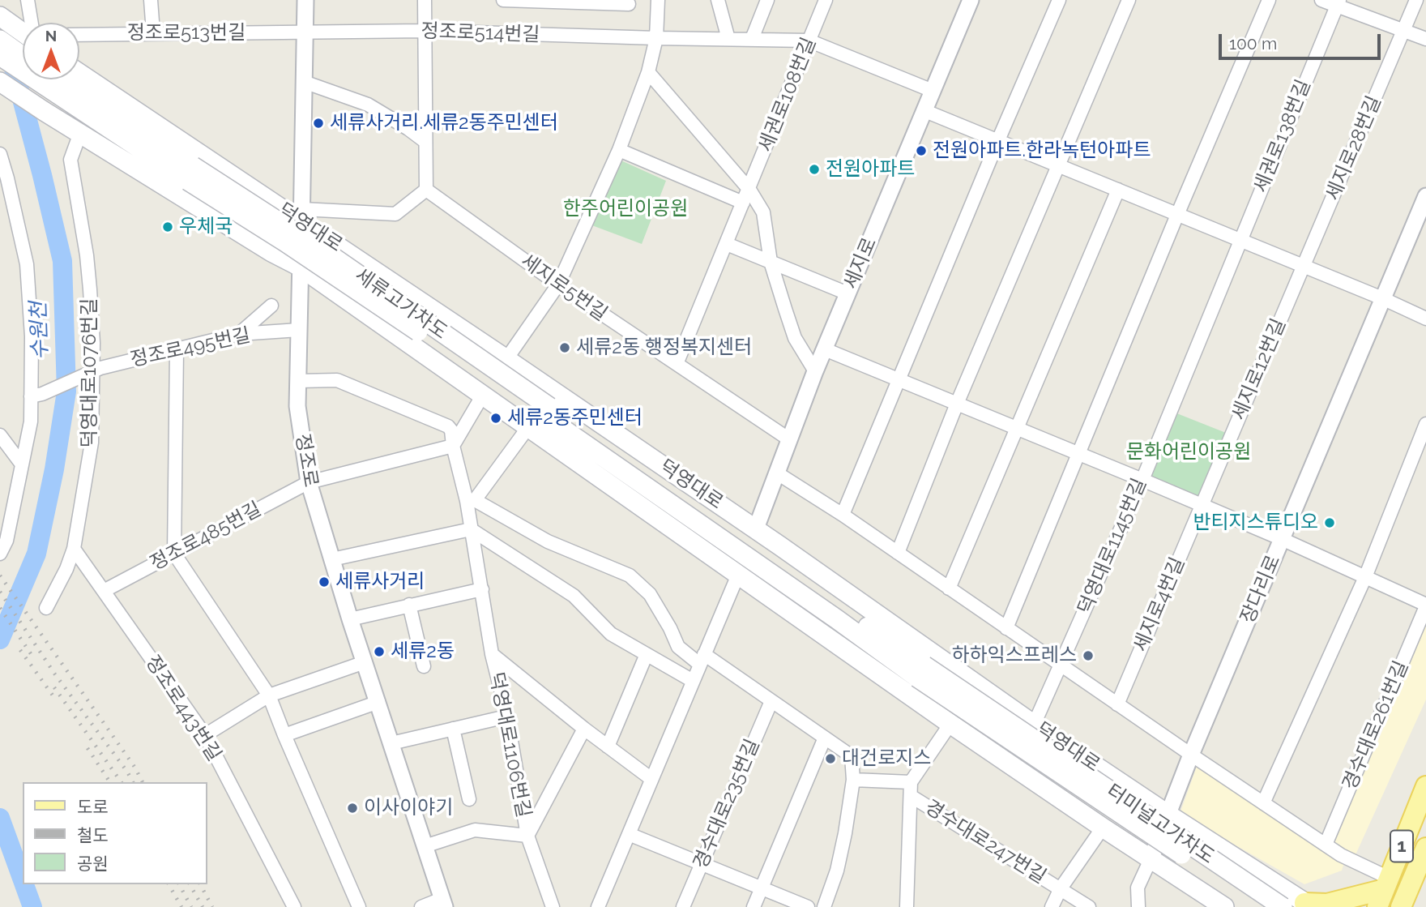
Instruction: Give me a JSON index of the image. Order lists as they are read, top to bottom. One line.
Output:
{"streets":{"main road":["덕영대로","세류고가차도","터미널고가차도","1"],"street":["정조로513번길","정조로514번길","세권로108번길","세권로138번길","세지로28번길","세지로","세지로5번길","정조로495번길","세지로12번길","덕영대로1076번길","정조로","정조로485번길","덕영대로1145번길","장다리로","세지로4번길","정조로443번길","경수대로261번길","덕영대로1106번길","경수대로235번길","경수대로247번길"]},"crossings":[["정조로513번길","정조로514번길"],["정조로513번길","정조로"],["정조로514번길","세권로108번길"],["정조로514번길","정조로"],["세권로108번길","세지로5번길"],["세권로138번길","덕영대로1145번길"],["세지로28번길","세지로12번길"],["덕영대로","세지로"],["덕영대로","세류고가차도"],["덕영대로","덕영대로1076번길"],["덕영대로","정조로"],["덕영대로","덕영대로1145번길"],["덕영대로","장다리로"],["덕영대로","터미널고가차도"],["세지로","세지로5번길"],["정조로495번길","덕영대로1076번길"],["정조로495번길","정조로"],["세지로12번길","세지로4번길"],["덕영대로1076번길","정조로443번길"],["정조로","정조로485번길"],["정조로","덕영대로1106번길"],["정조로485번길","정조로443번길"],["정조로485번길","덕영대로1106번길"]],"water":["수원천"],"parks":["한주어린이공원","문화어린이공원"],"places":["세류사거리.세류2동주민센터","전원아파트.한라녹턴아파트","전원아파트","우체국","세류2동 행정복지센터","세류2동주민센터","반티지스튜디오","세류사거리","세류2동","하하익스프레스","대건로지스","이사이야기"],"legend":["도로","철도","공원"],"scale_bar":"100 m","north":"top"}
